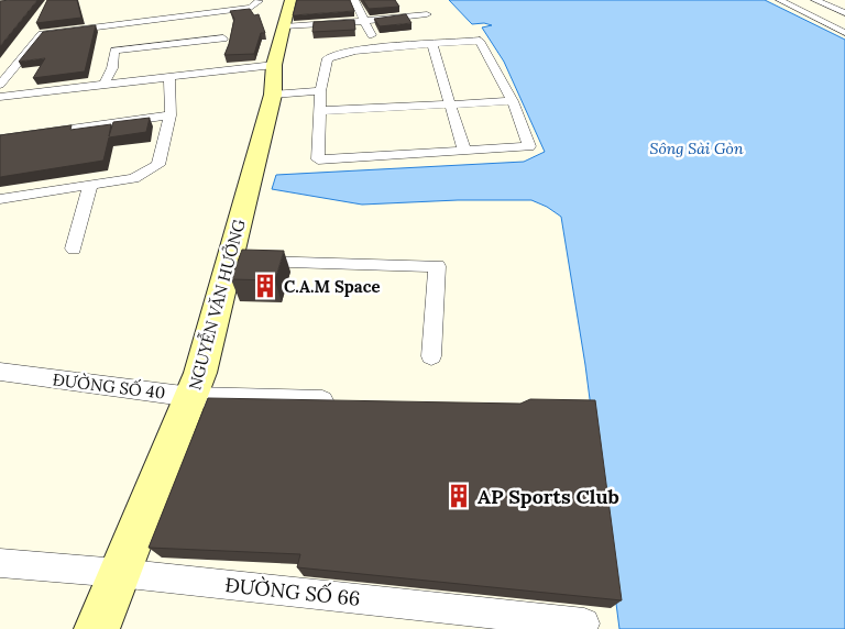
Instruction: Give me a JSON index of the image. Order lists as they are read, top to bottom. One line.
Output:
{"streets":{"main road":["NGUYỄN VĂN HƯỞNG"],"street":["ĐƯỜNG SỐ 40","ĐƯỜNG SỐ 66"]},"crossings":[["NGUYỄN VĂN HƯỞNG","ĐƯỜNG SỐ 40"],["NGUYỄN VĂN HƯỞNG","ĐƯỜNG SỐ 66"]],"water":["Sông Sài Gòn"],"places":{"building":["C.A.M Space","AP Sports Club"]}}
